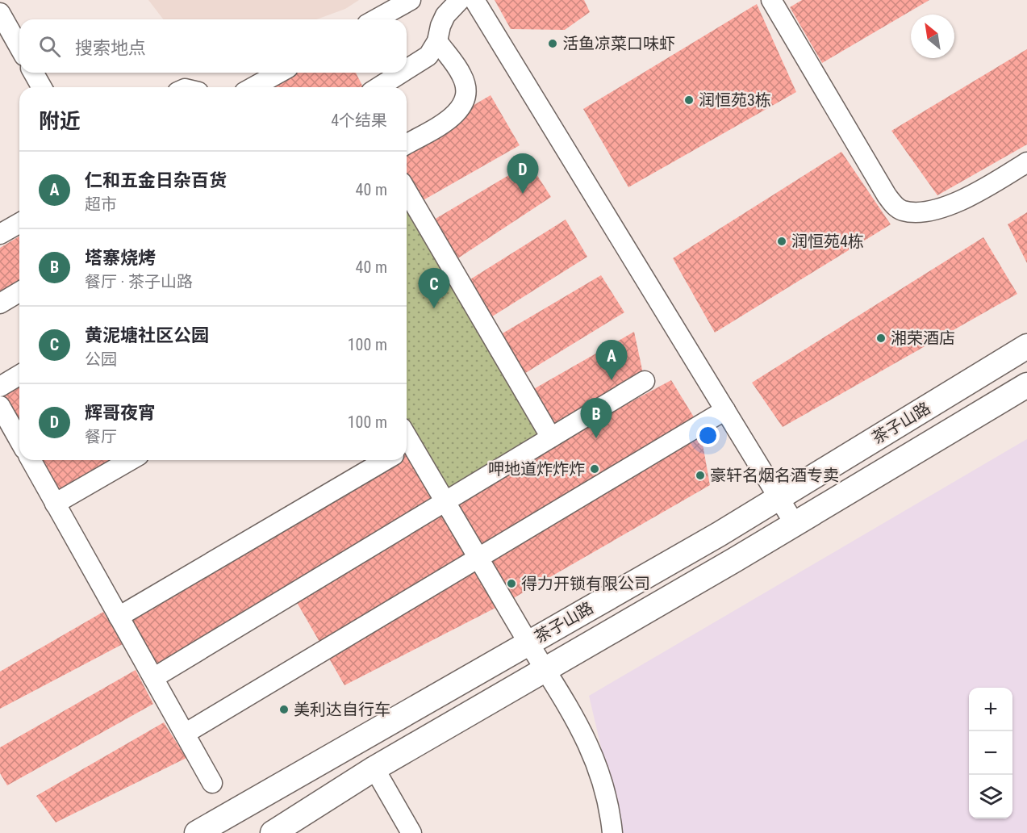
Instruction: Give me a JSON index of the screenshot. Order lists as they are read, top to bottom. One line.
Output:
{"streets":{"main road":["茶子山路"]},"places":["活鱼凉菜口味虾","润恒苑3栋","润恒苑4栋","湘荣酒店","呷地道炸炸炸","豪轩名烟名酒专卖","得力开锁有限公司","美利达自行车"],"north":"top left","page":{"search":"搜索地点","heading":["附近","4个结果"],"list":[{"mark":"A","name":"仁和五金日杂百货","note":"超市","value":"40 m"},{"mark":"B","name":"塔寨烧烤","note":"餐厅 · 茶子山路","value":"40 m"},{"mark":"C","name":"黄泥塘社区公园","note":"公园","value":"100 m"},{"mark":"D","name":"辉哥夜宵","note":"餐厅","value":"100 m"}],"pins":["D","C","A","B"],"map_buttons":["+","−"]}}
